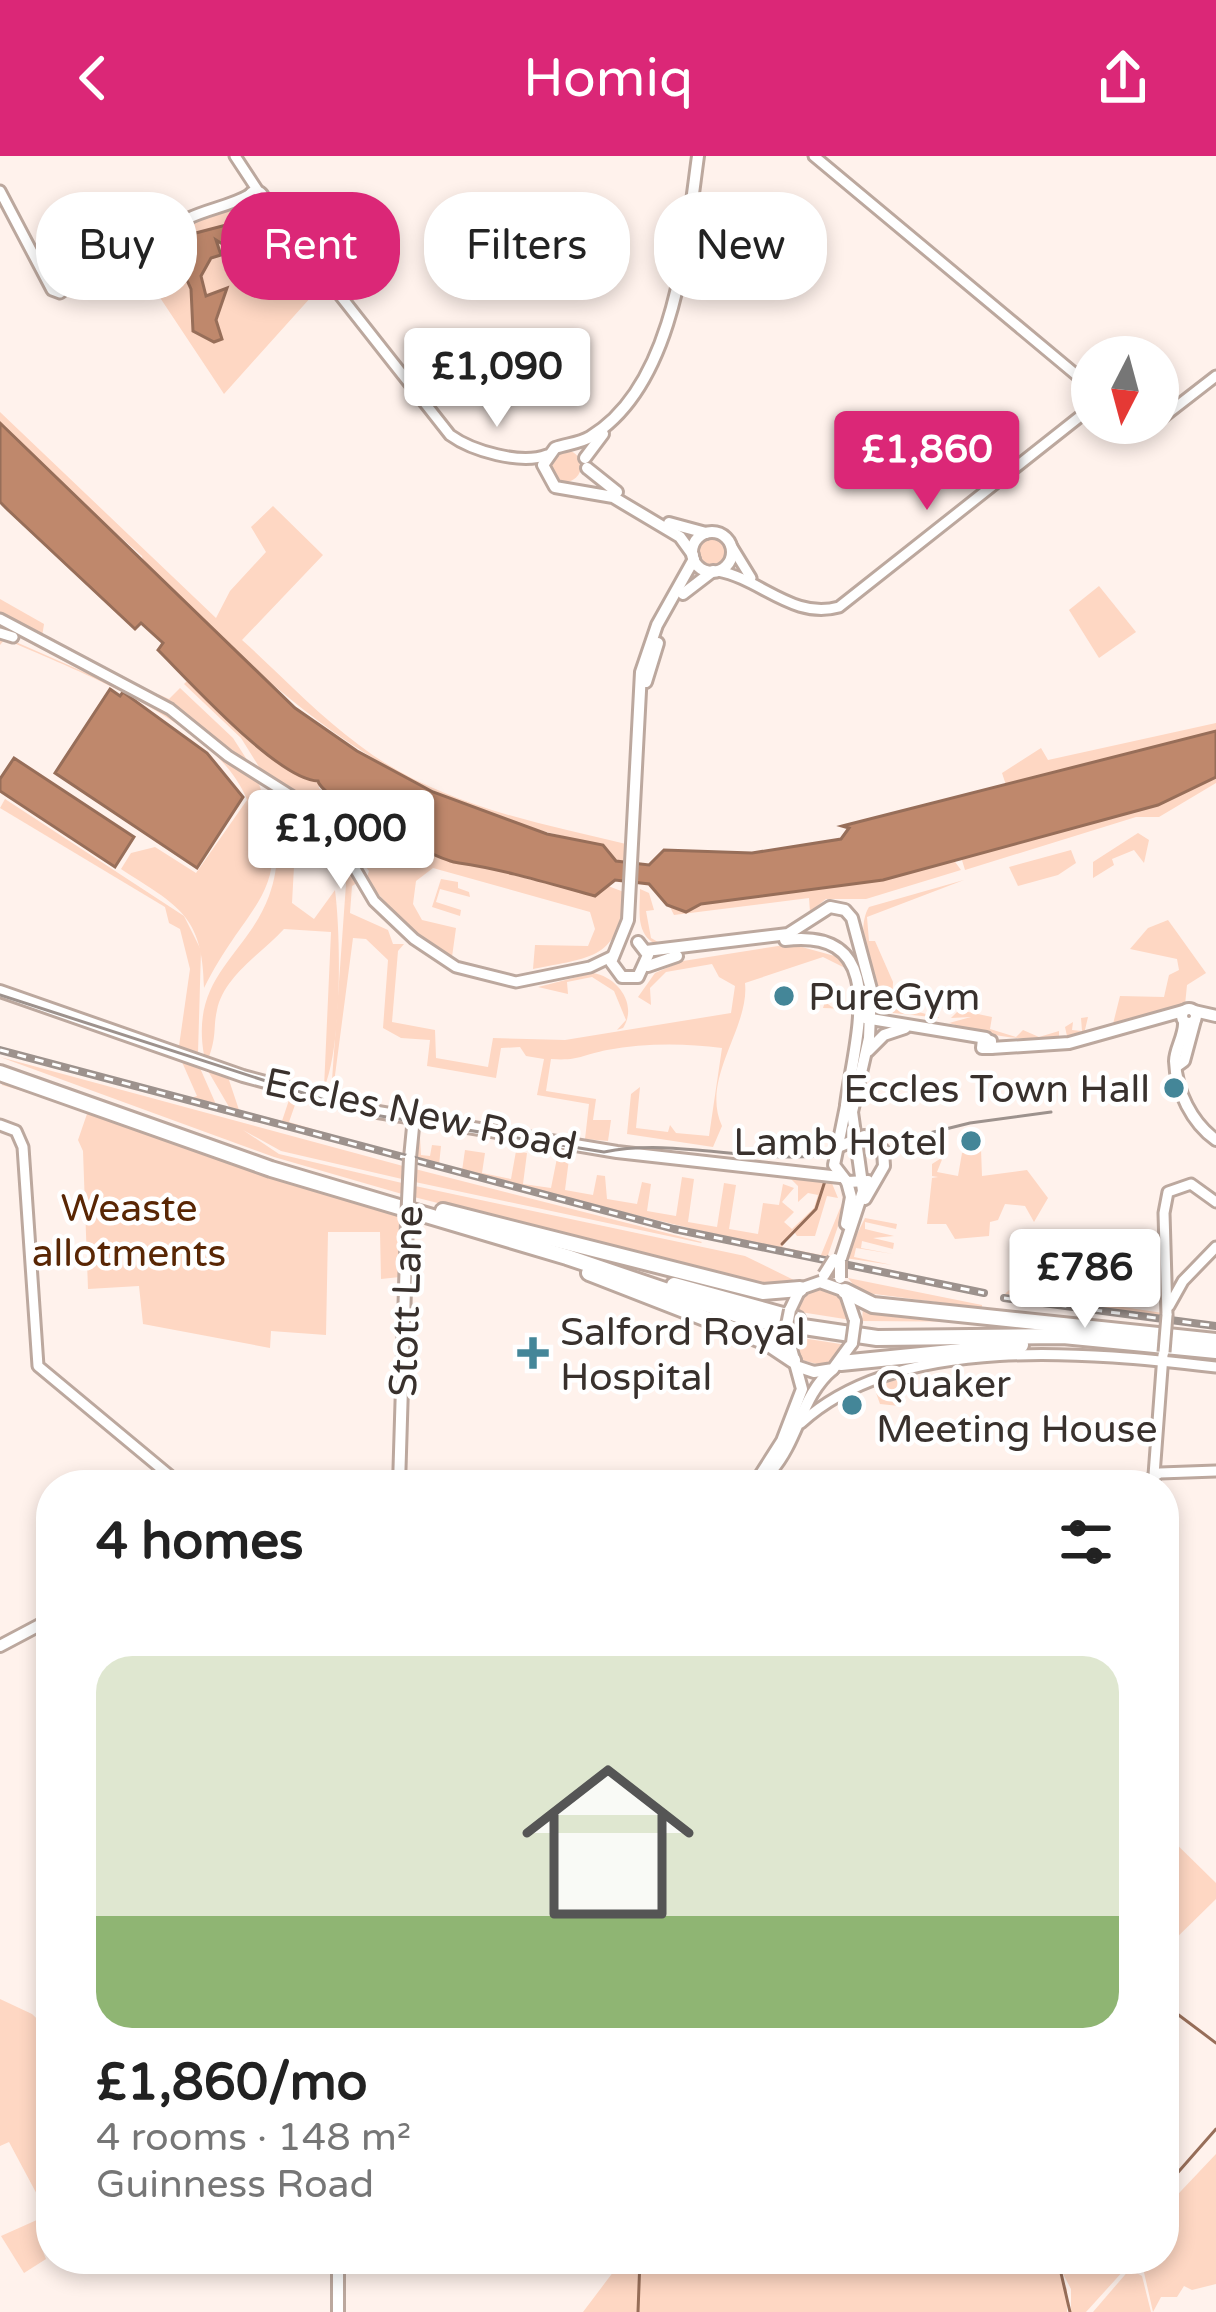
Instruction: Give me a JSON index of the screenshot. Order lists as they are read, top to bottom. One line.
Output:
{"streets":{"main road":["Eccles New Road","Stott Lane"]},"crossings":[["Eccles New Road","Stott Lane"]],"parks":["Weaste allotments"],"places":{"other":["PureGym","Eccles Town Hall","Lamb Hotel","Quaker Meeting House"],"health":["Salford Royal Hospital"]},"north":"bottom","page":{"header":"Homiq","chip":["Buy","Rent","Filters","New"],"price":["£1,090","£1,860","£1,000","£786"],"heading":"4 homes","list":[{"name":"£1,860/mo","note":"4 rooms · 148 m² · Guinness Road"}]}}
